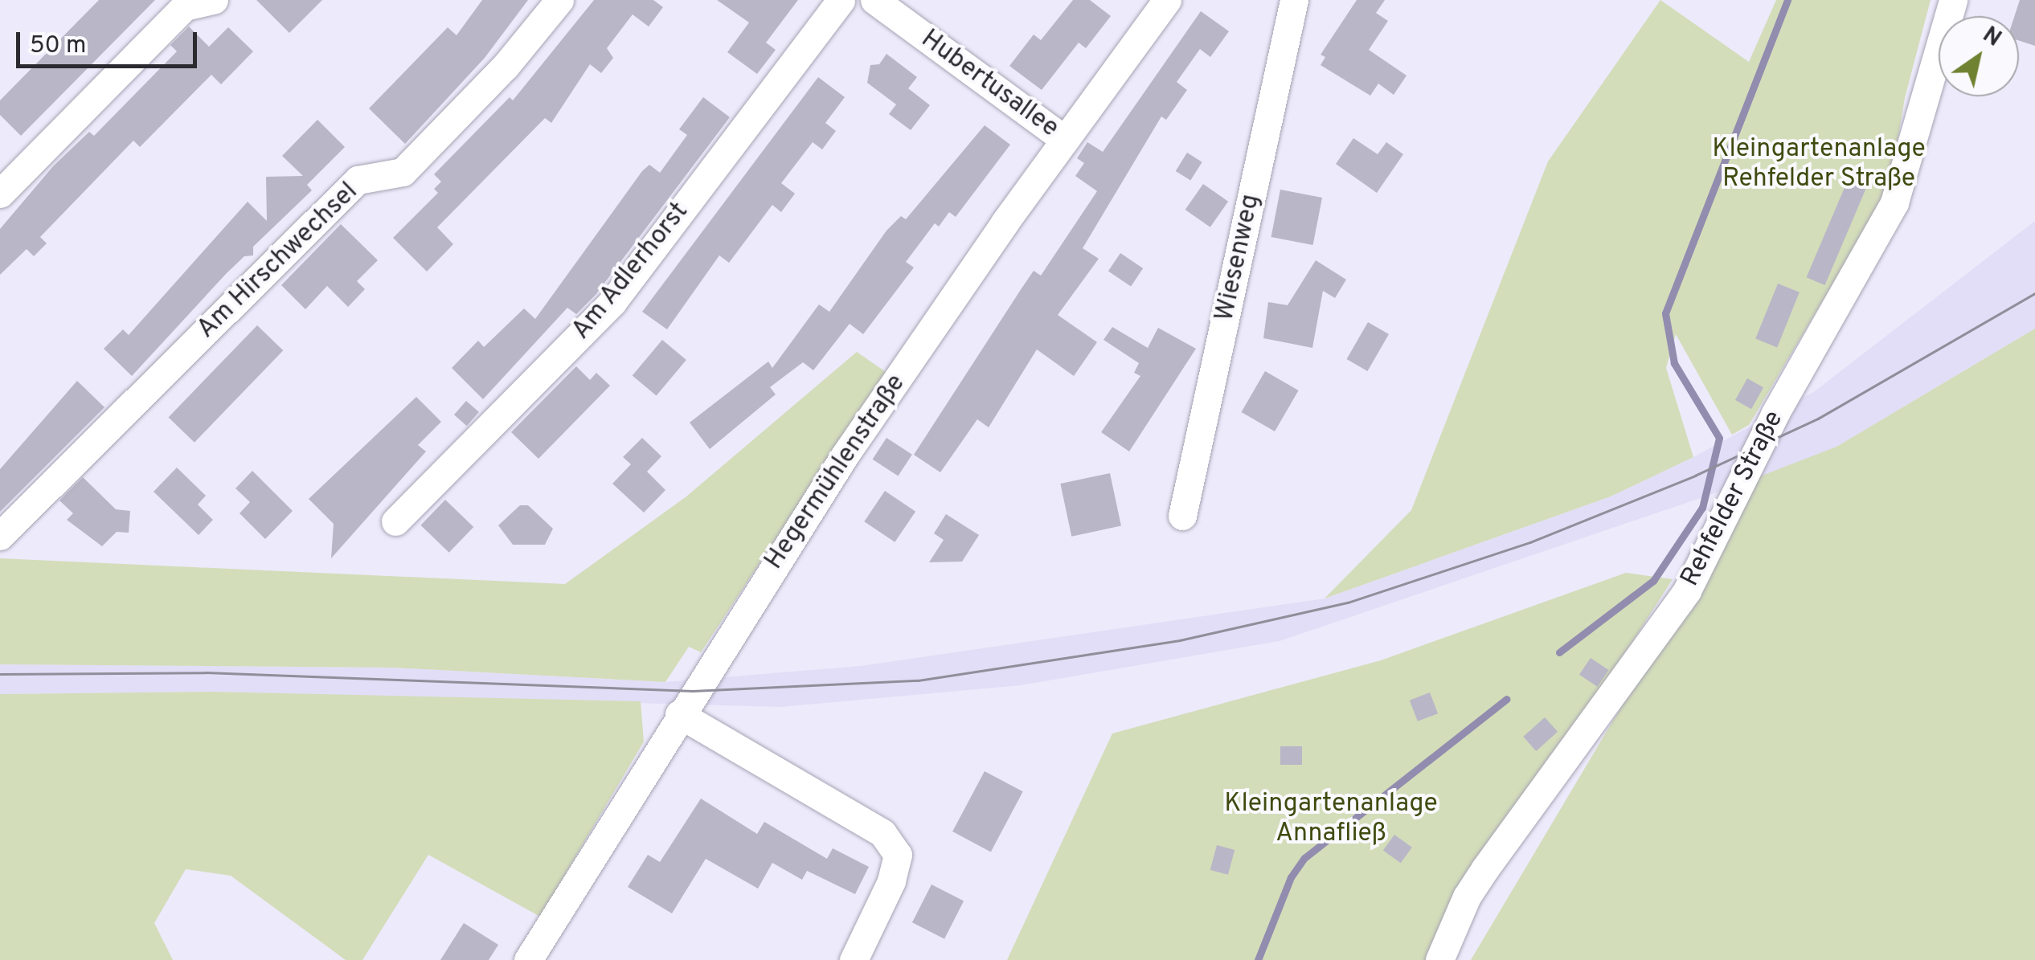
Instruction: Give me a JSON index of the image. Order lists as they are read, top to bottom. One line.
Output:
{"streets":{"street":["Hubertusallee","Wiesenweg","Am Hirschwechsel","Am Adlerhorst","Hegermühlenstraße","Rehfelder Straße"]},"crossings":[["Hubertusallee","Hegermühlenstraße"]],"parks":["Kleingartenanlage Rehfelder Straße","Kleingartenanlage Annafließ"],"scale_bar":"50 m","north":"top right"}
